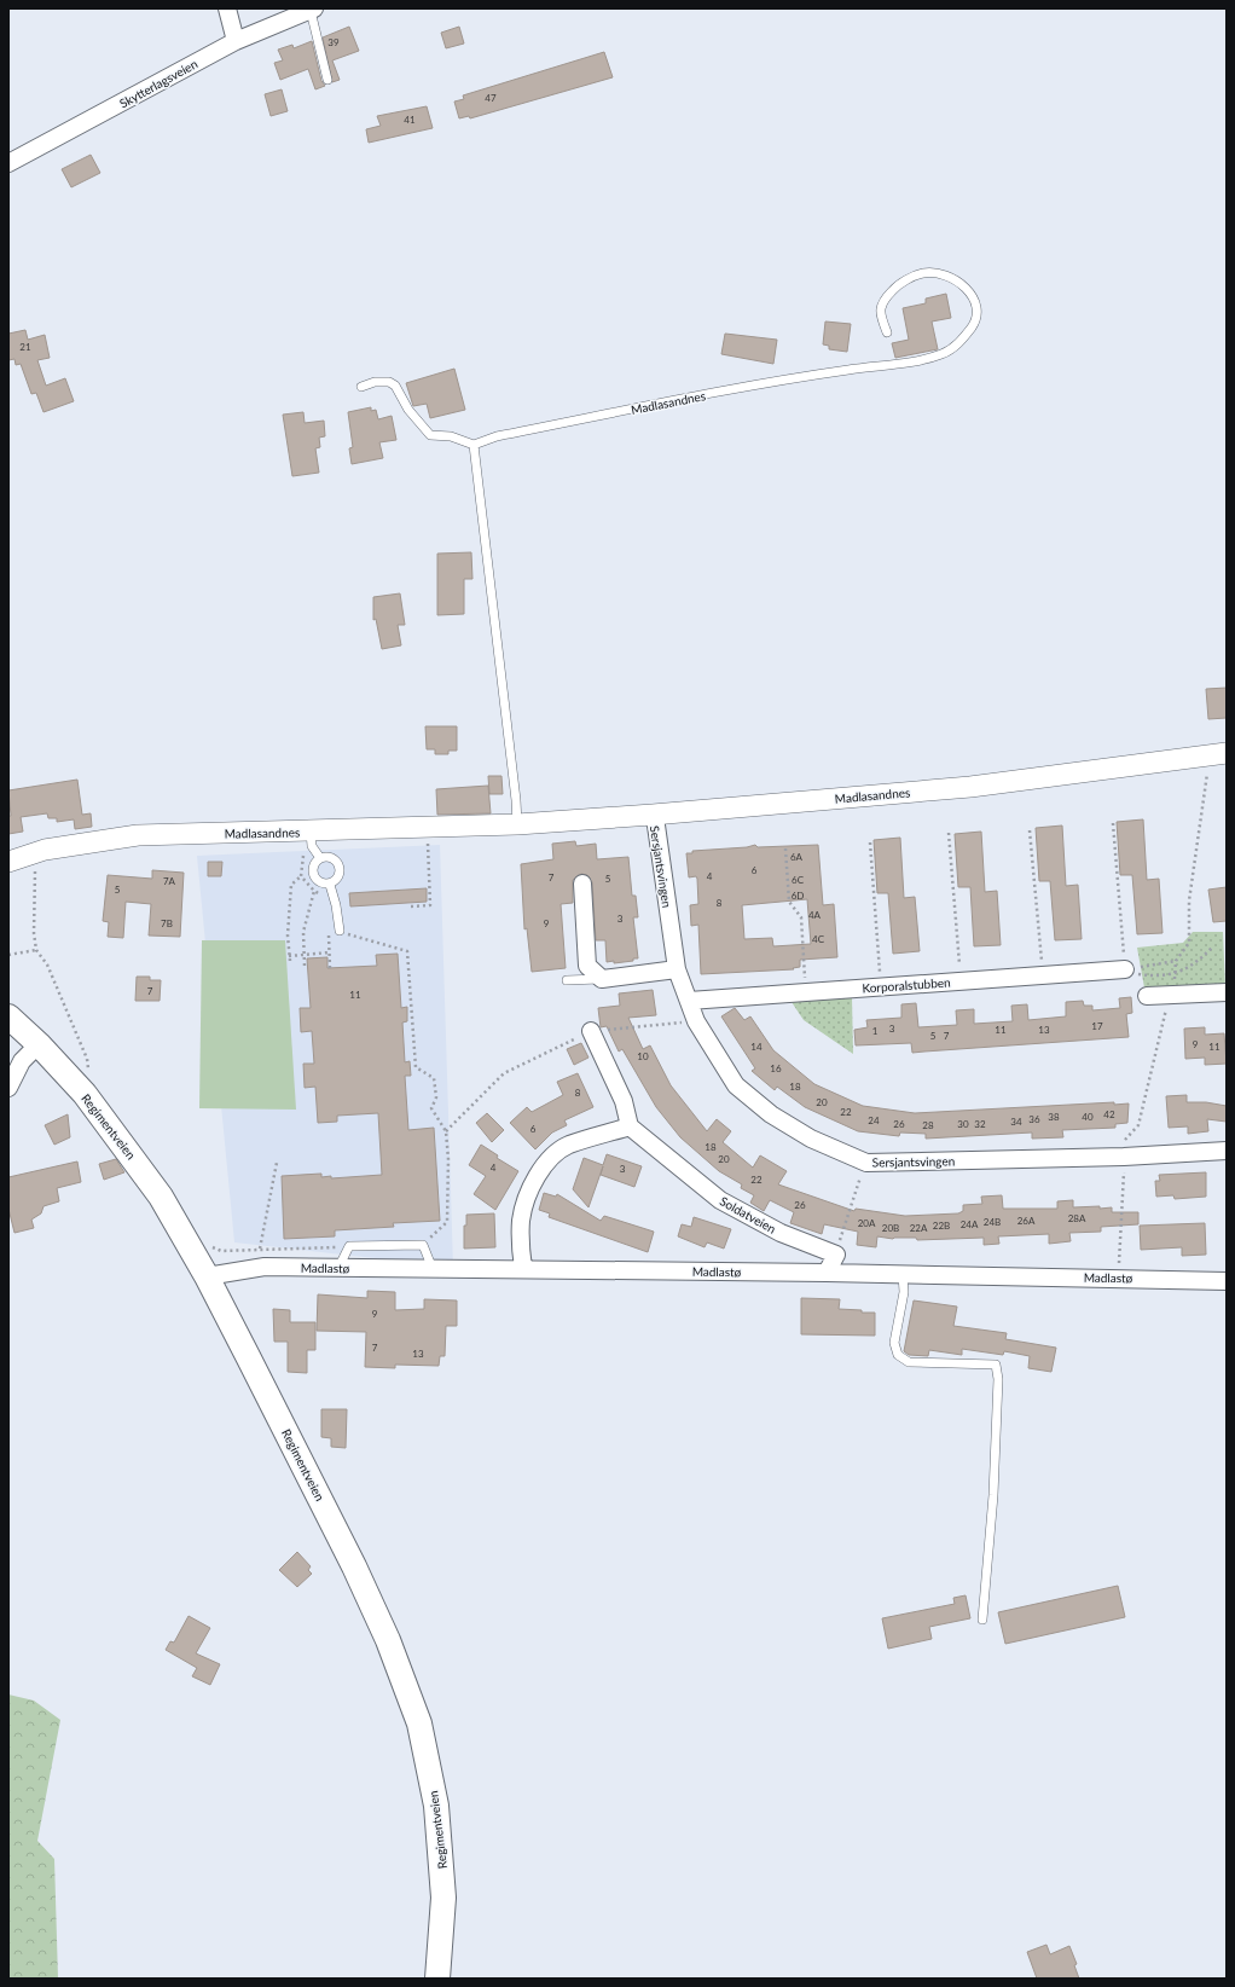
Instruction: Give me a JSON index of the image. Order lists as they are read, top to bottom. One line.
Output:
{"streets":{"main road":["Regimentveien"],"street":["Skytterlagsveien","Madlasandnes","Sersjantsvingen","Korporalstubben","Soldatveien","Madlastø"]},"crossings":[["Madlasandnes","Sersjantsvingen"],["Sersjantsvingen","Korporalstubben"],["Regimentveien","Madlastø"]],"house_numbers":["39","47","41","21","6A","6","4","7","5","6C","7A","5","6D","8","4A","3","7B","9","4C","7","11","17","3","11","13","1","5","7","9","14","11","10","16","18","8","20","22","42","38","40","36","24","34","26","30","32","28","6","18","20","4","3","22","26","28A","26A","24B","20A","24A","22B","20B","22A","9","7","13"]}
